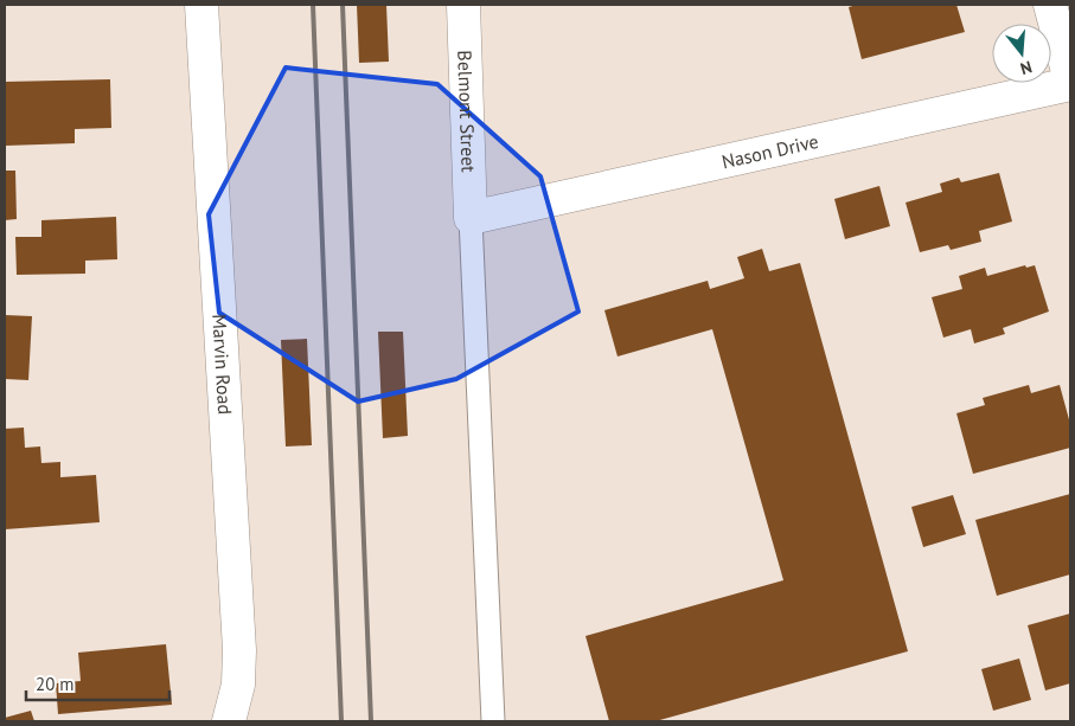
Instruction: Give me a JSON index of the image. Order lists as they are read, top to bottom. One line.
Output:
{"streets":{"street":["Belmont Street","Nason Drive","Marvin Road"]},"crossings":[["Belmont Street","Nason Drive"]],"scale_bar":"20 m","north":"bottom"}
